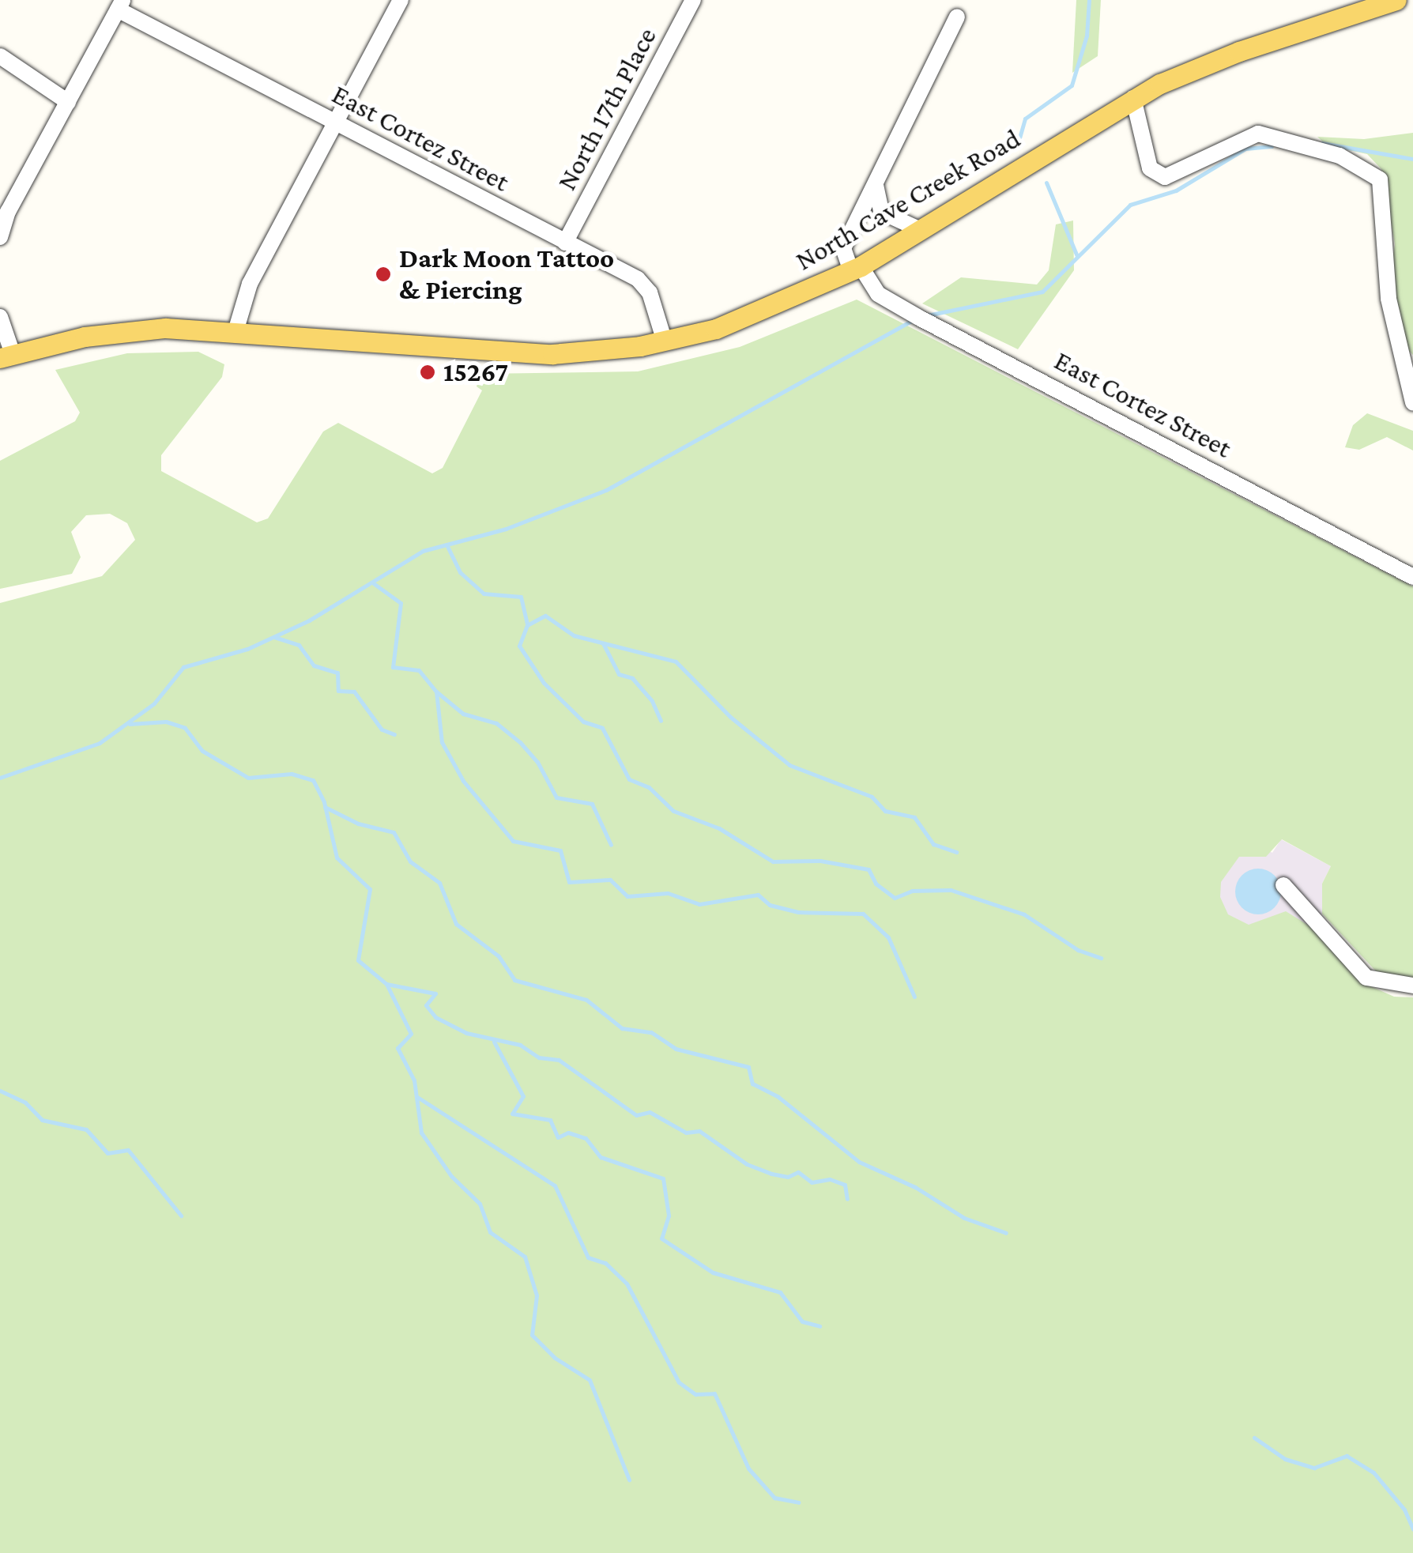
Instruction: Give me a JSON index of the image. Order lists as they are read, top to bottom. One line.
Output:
{"streets":{"main road":["North Cave Creek Road"],"street":["North 17th Place","East Cortez Street"]},"crossings":[["North 17th Place","East Cortez Street"],["East Cortez Street","North Cave Creek Road"]],"places":["Dark Moon Tattoo & Piercing","15267"]}
